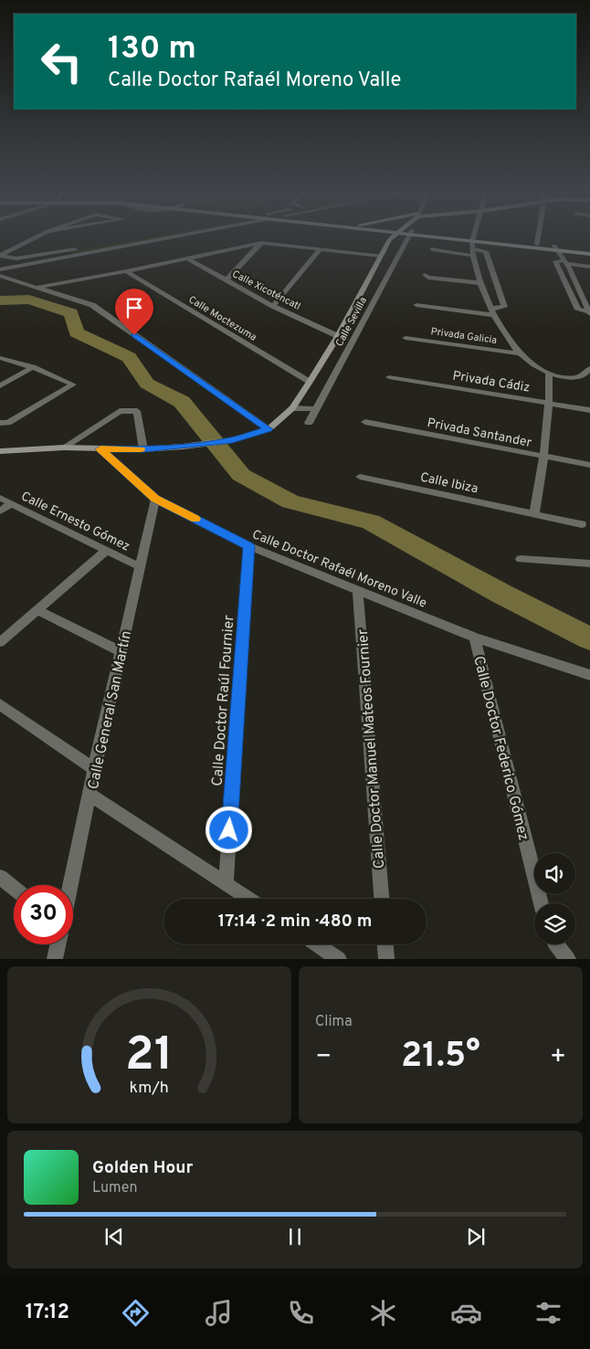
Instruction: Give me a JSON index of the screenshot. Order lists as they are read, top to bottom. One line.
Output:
{"streets":{"street":["Calle Xicoténcatl","Calle Moctezuma","Calle Sevilla","Privada Galicia","Privada Cádiz","Privada Santander","Calle Ibiza","Calle Ernesto Gómez","Calle Doctor Rafaél Moreno Valle","Calle Doctor Raúl Fournier","Calle General San Martín","Calle Doctor Federico Gómez","Calle Doctor Manuel Mateos Fournier"]},"crossings":[["Calle Ernesto Gómez","Calle General San Martín"],["Calle Doctor Rafaél Moreno Valle","Calle Doctor Raúl Fournier"],["Calle Doctor Rafaél Moreno Valle","Calle General San Martín"],["Calle Doctor Rafaél Moreno Valle","Calle Doctor Federico Gómez"],["Calle Doctor Rafaél Moreno Valle","Calle Doctor Manuel Mateos Fournier"]],"page":{"turn":["130 m","Calle Doctor Rafaél Moreno Valle"],"limit":"30","trip":"17:14 · 2 min · 480 m","tile":"Clima","heat":["−","21.5°","+"],"song":["Golden Hour","Lumen"],"tabs":"17:12","gauge":["21","km/h"]}}
